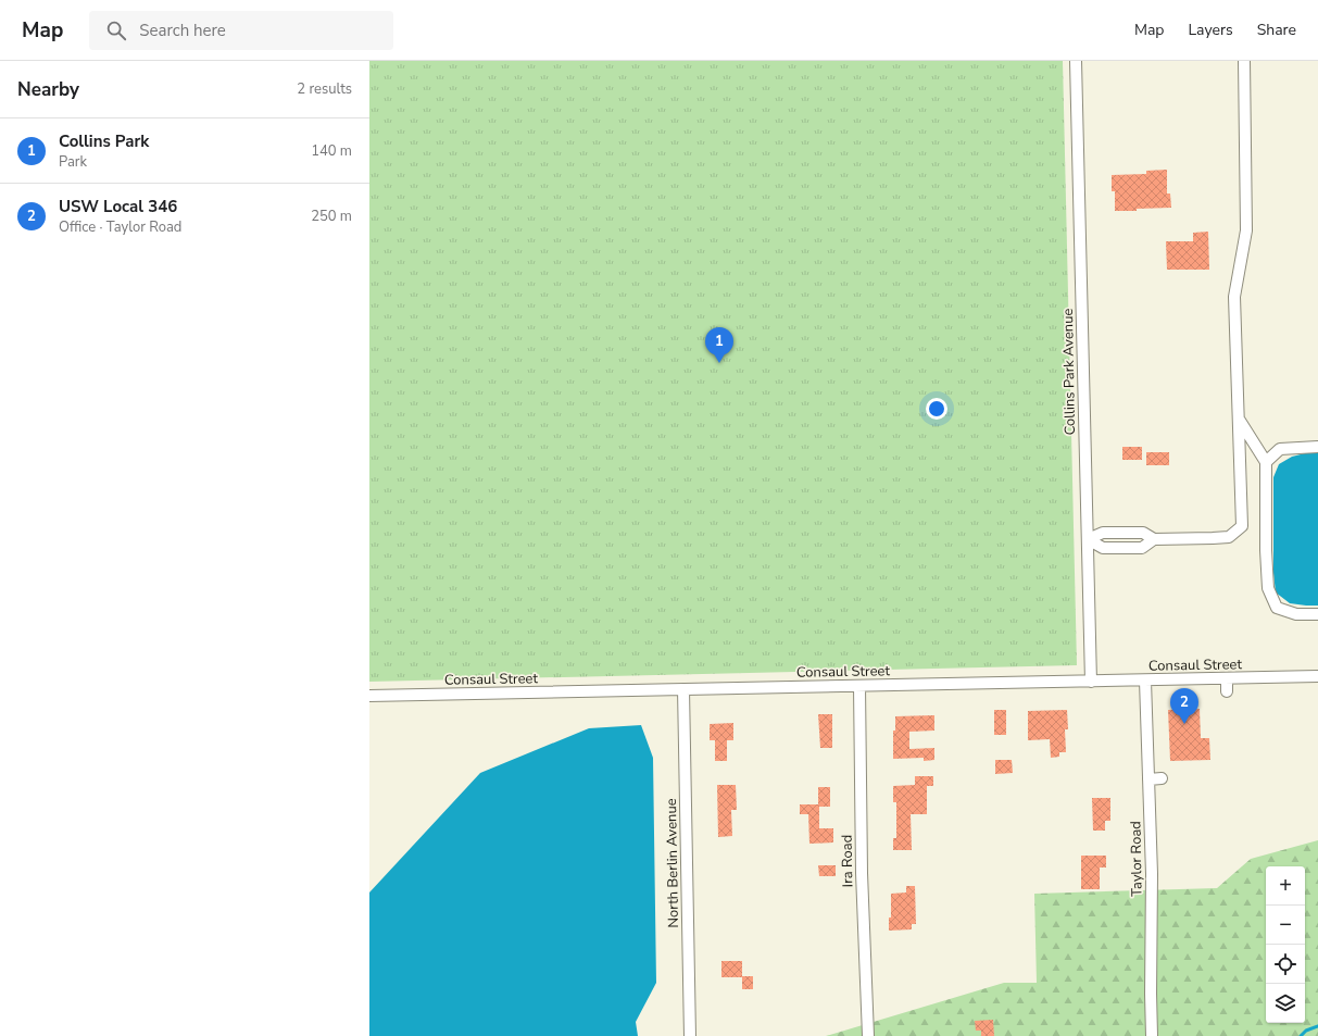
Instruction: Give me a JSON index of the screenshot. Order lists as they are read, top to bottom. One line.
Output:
{"streets":{"street":["Collins Park Avenue","Consaul Street","Taylor Road","Ira Road","North Berlin Avenue"]},"crossings":[["Collins Park Avenue","Consaul Street"],["Consaul Street","Taylor Road"],["Consaul Street","Ira Road"],["Consaul Street","North Berlin Avenue"]],"page":{"header":"Map","search":"Search here","nav":["Map","Layers","Share"],"heading":["Nearby","2 results"],"list":[{"mark":"1","name":"Collins Park","note":"Park","value":"140 m"},{"mark":"2","name":"USW Local 346","note":"Office · Taylor Road","value":"250 m"}],"pins":["1","2"],"map_buttons":["+","−"]}}
